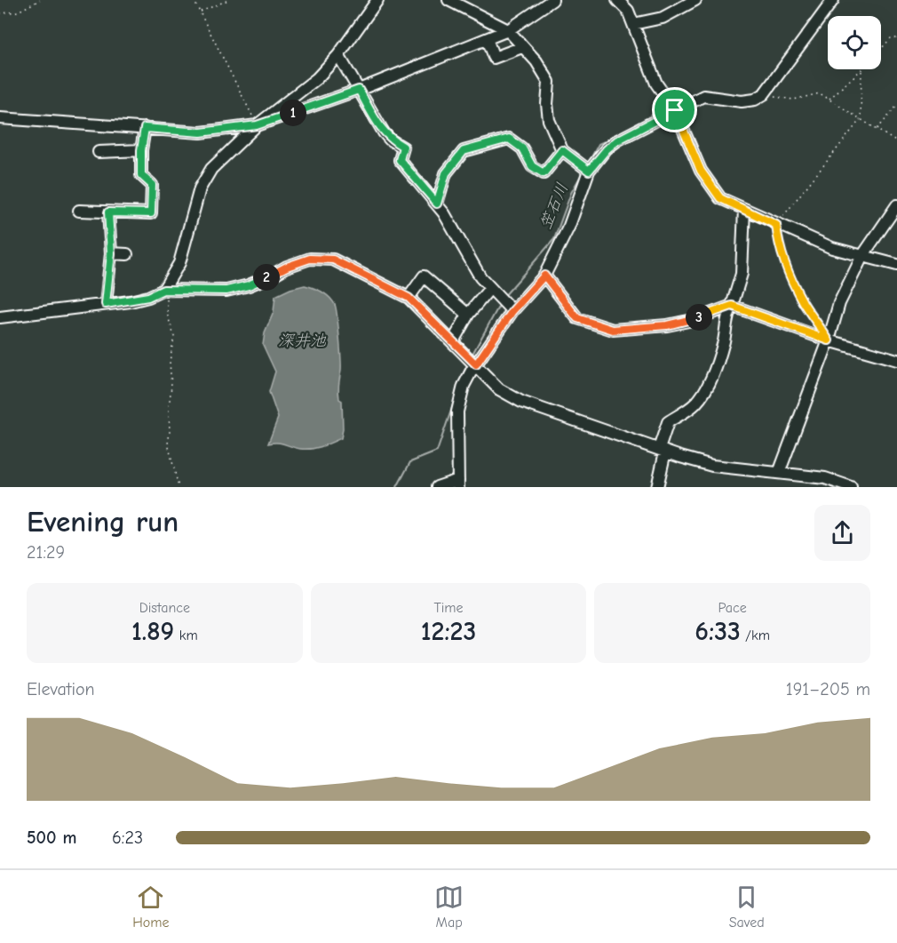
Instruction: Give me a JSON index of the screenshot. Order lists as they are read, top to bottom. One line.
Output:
{"water":["笠石川","深井池"],"page":{"pins":["1","2","3"],"heading":["Evening run","21:29"],"stats":[["Distance","1.89 km"],["Time","12:23"],["Pace","6:33 /km"]],"chart":["Elevation","191–205 m"],"list":[{"name":"500 m","note":"6:23"}],"tabs":["Home","Map","Saved"]}}
